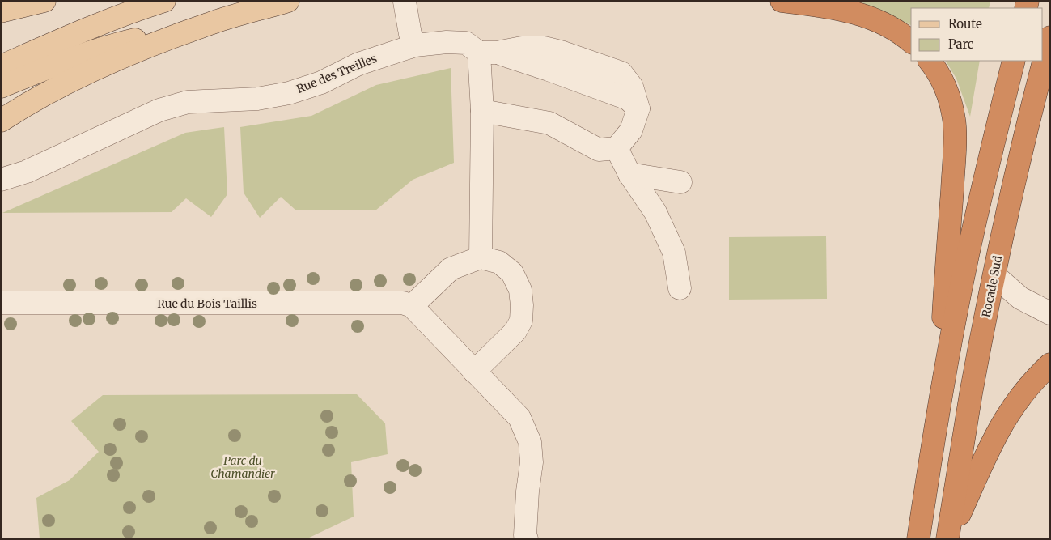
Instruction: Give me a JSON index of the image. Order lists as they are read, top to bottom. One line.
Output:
{"streets":{"highway":["Rocade Sud"],"street":["Rue des Treilles","Rue du Bois Taillis"]},"parks":["Parc du Chamandier"],"legend":["Route","Parc"]}
